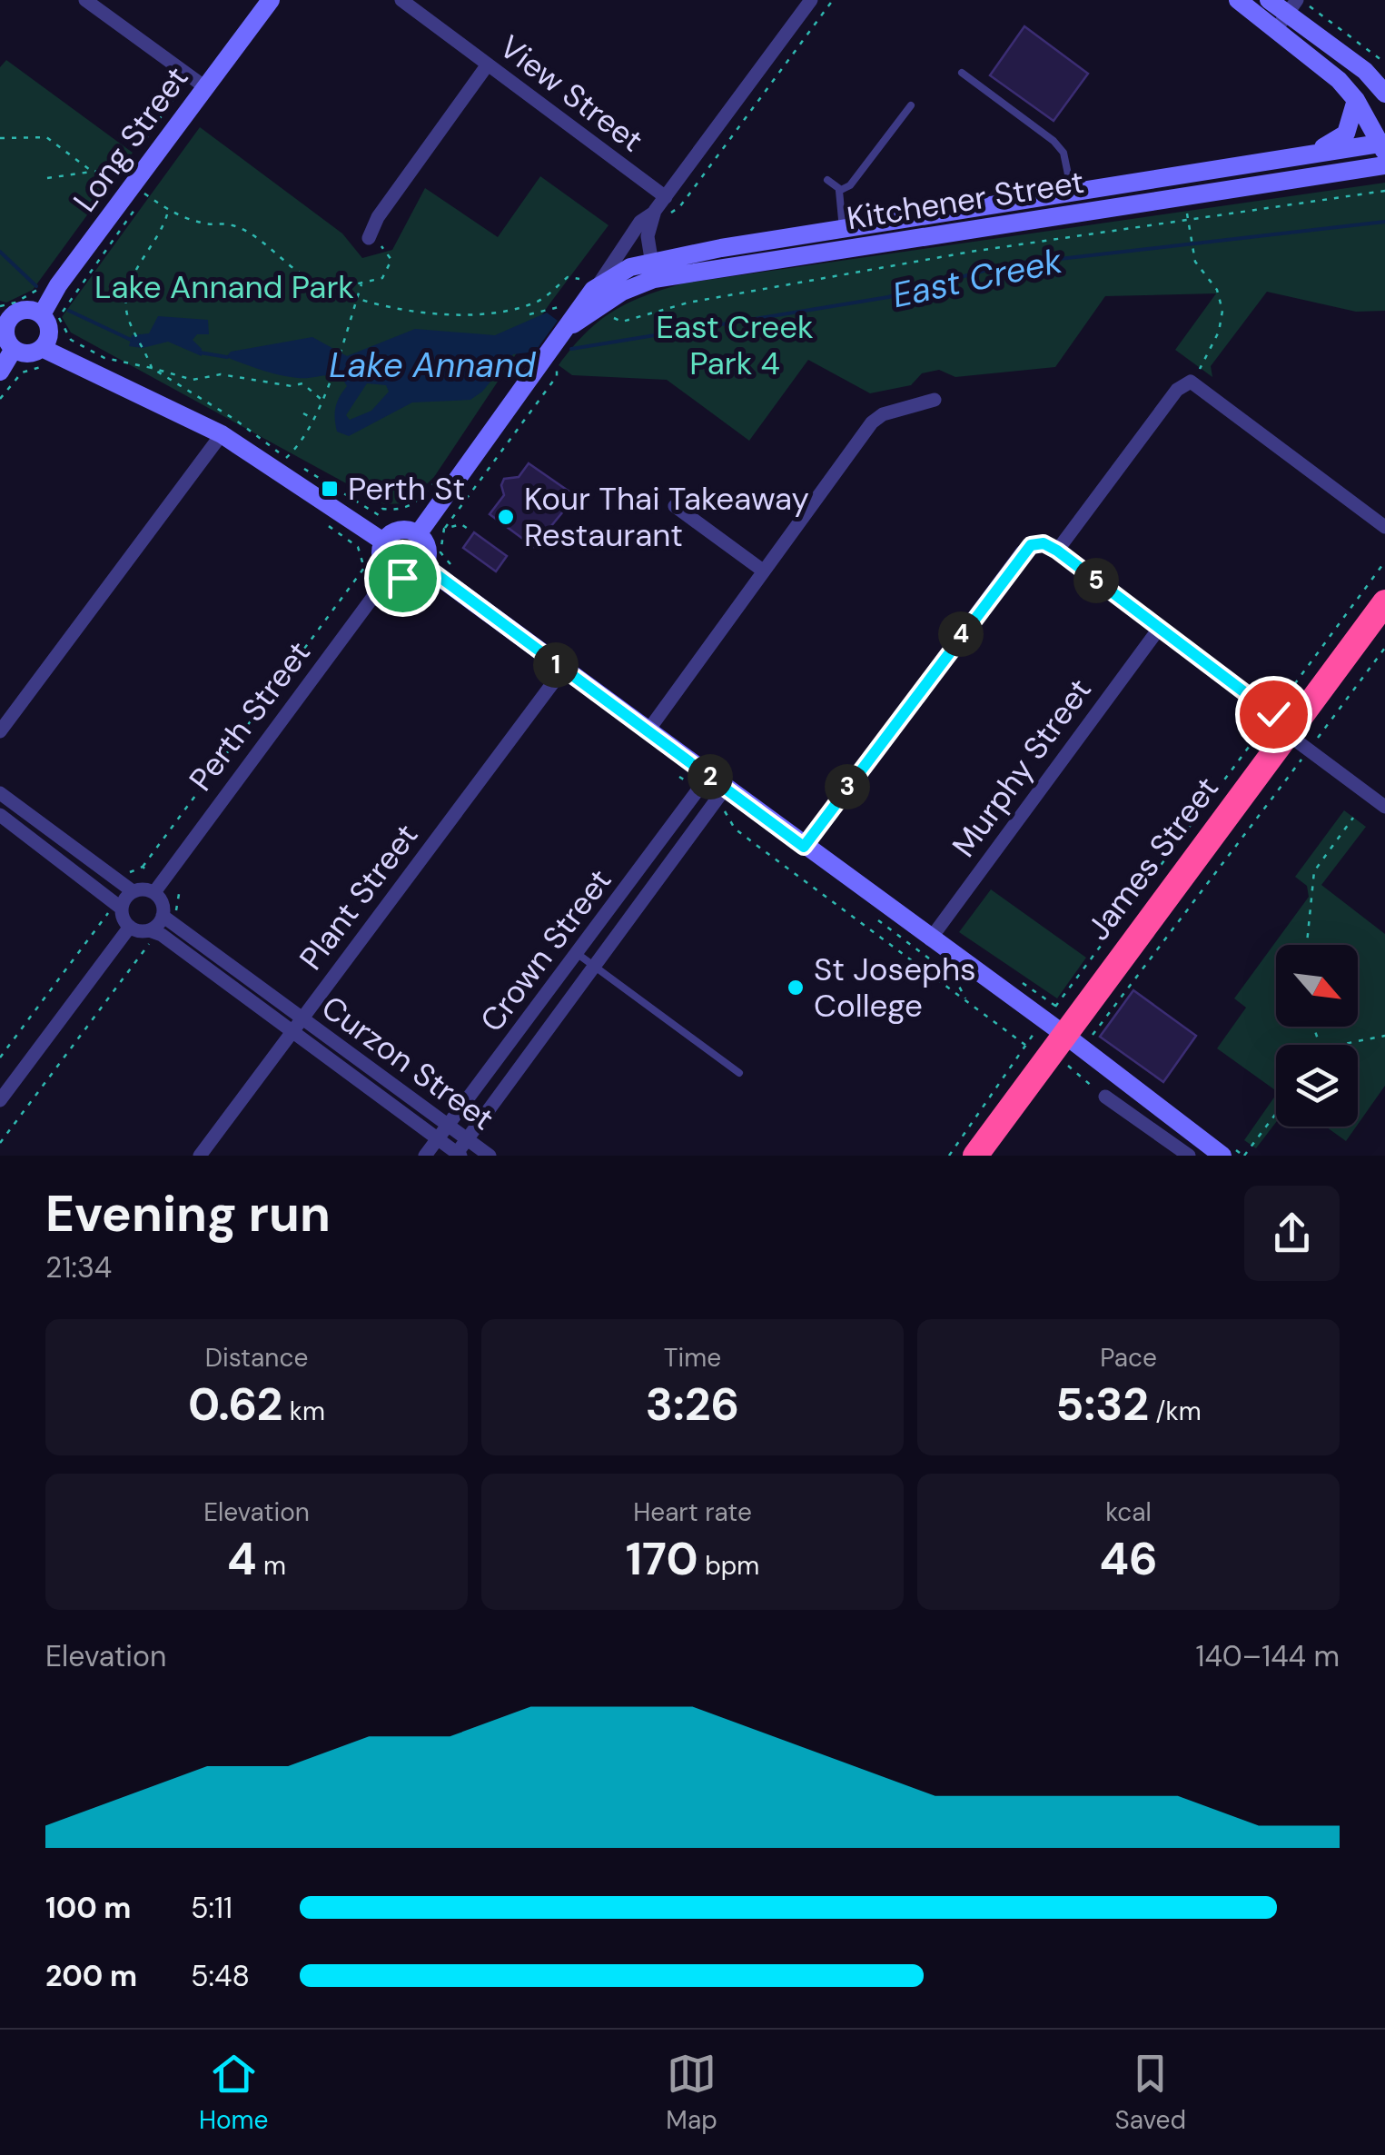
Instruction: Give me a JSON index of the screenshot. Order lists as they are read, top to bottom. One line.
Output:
{"streets":{"highway":["James Street"],"main road":["Long Street","Kitchener Street"],"street":["View Street","Perth Street","Murphy Street","Plant Street","Crown Street","Curzon Street"]},"crossings":[["Perth Street","Curzon Street"],["Plant Street","Curzon Street"],["Crown Street","Curzon Street"]],"water":["East Creek","Lake Annand"],"parks":["Lake Annand Park","East Creek Park 4"],"places":{"transit":["Perth St"],"other":["Kour Thai Takeaway Restaurant","St Josephs College"]},"north":"bottom right","page":{"pins":["5","4","1","2","3"],"heading":["Evening run","21:34"],"stats":[["Distance","0.62 km"],["Time","3:26"],["Pace","5:32 /km"],["Elevation","4 m"],["Heart rate","170 bpm"],["kcal","46"]],"chart":["Elevation","140–144 m"],"list":[{"name":"100 m","note":"5:11"},{"name":"200 m","note":"5:48"}],"tabs":["Home","Map","Saved"]}}
